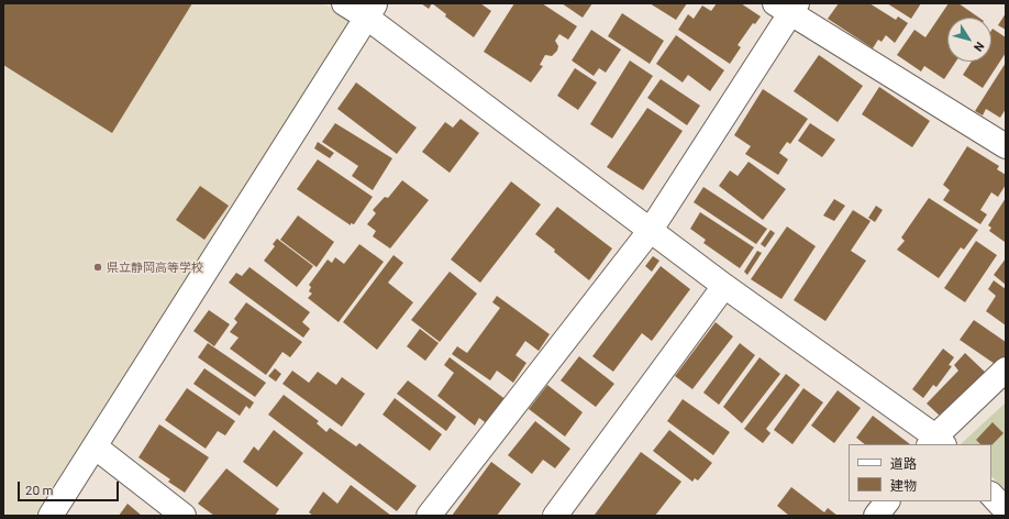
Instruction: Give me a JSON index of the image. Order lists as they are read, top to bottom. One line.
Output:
{"places":["県立静岡高等学校"],"legend":["道路","建物"],"scale_bar":"20 m","north":"bottom right"}
